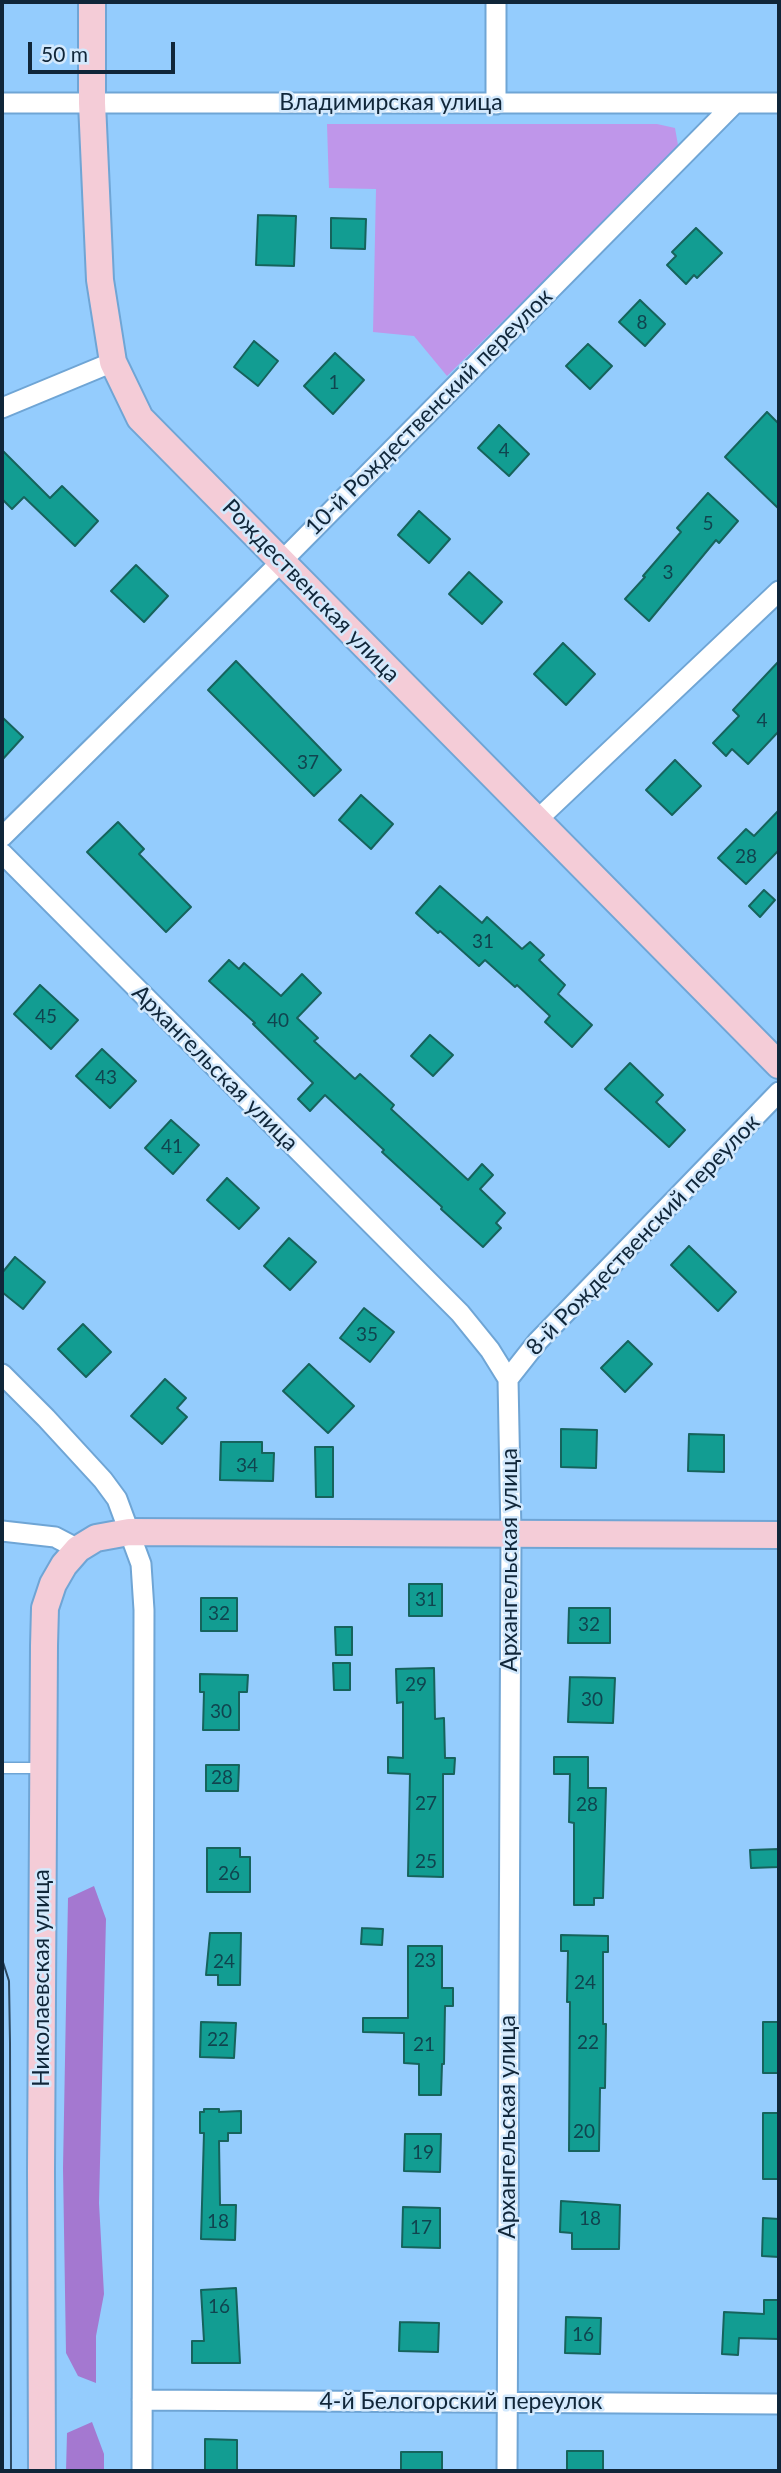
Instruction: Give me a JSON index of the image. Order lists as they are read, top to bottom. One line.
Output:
{"streets":{"main road":["Рождественская улица","Николаевская улица"],"street":["Владимирская улица","10-й Рождественский переулок","Архангельская улица","8-й Рождественский переулок","4-й Белогорский переулок"]},"crossings":[["Владимирская улица","10-й Рождественский переулок"],["Владимирская улица","Рождественская улица"],["10-й Рождественский переулок","Рождественская улица"],["Архангельская улица","8-й Рождественский переулок"],["Архангельская улица","4-й Белогорский переулок"]],"house_numbers":["8","1","4","5","3","4","37","28","31","45","40","43","41","35","34","31","32","32","29","30","30","28","27","28","25","26","23","24","24","22","22","21","20","19","18","18","17","16","16"],"scale_bar":"50 m"}
